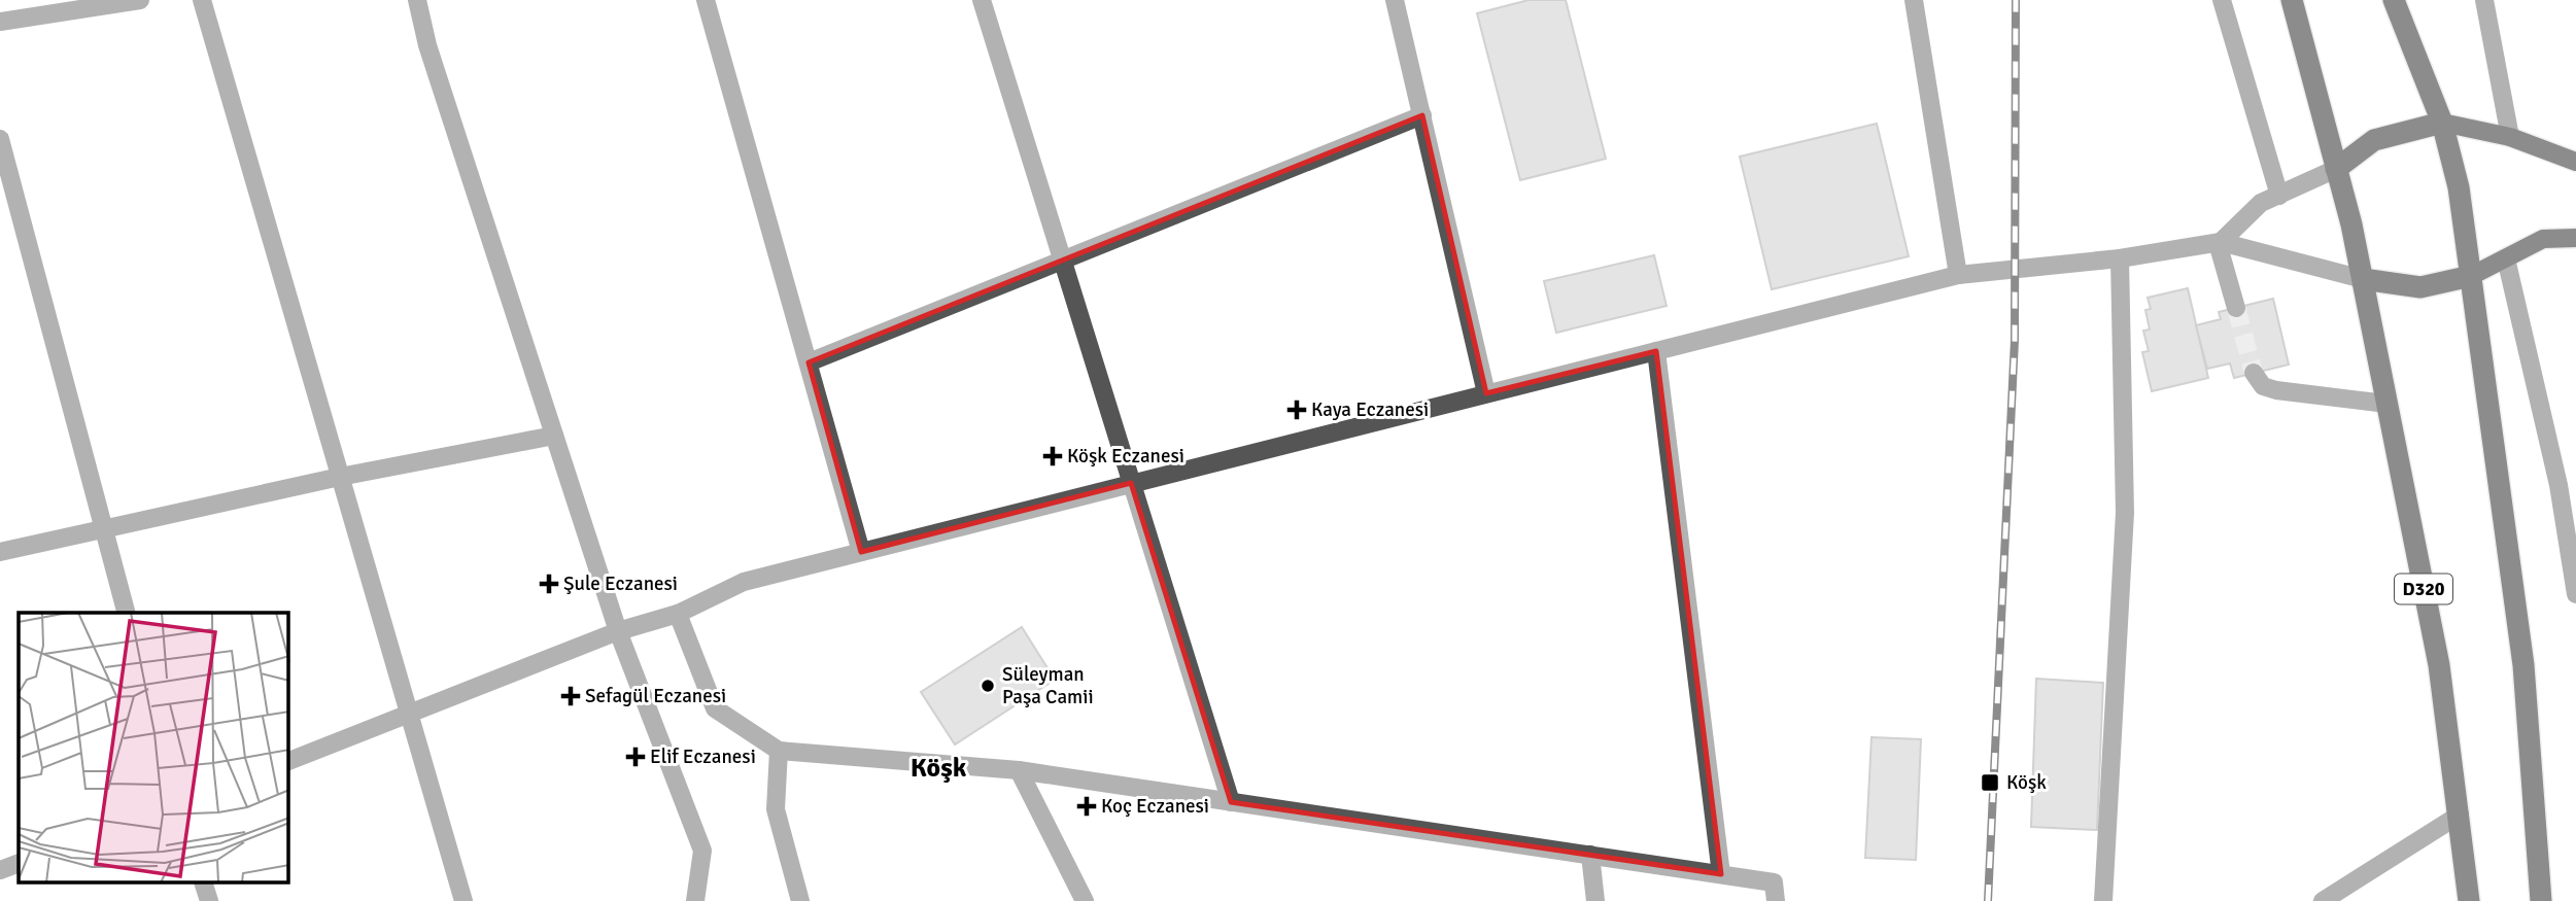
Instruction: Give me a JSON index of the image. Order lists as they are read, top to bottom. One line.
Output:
{"streets":{"highway":["D320"]},"districts":["Köşk"],"places":{"health":["Kaya Eczanesi","Köşk Eczanesi","Şule Eczanesi","Sefagül Eczanesi","Elif Eczanesi","Koç Eczanesi"],"other":["Süleyman Paşa Camii"],"transit":["Köşk"]}}
